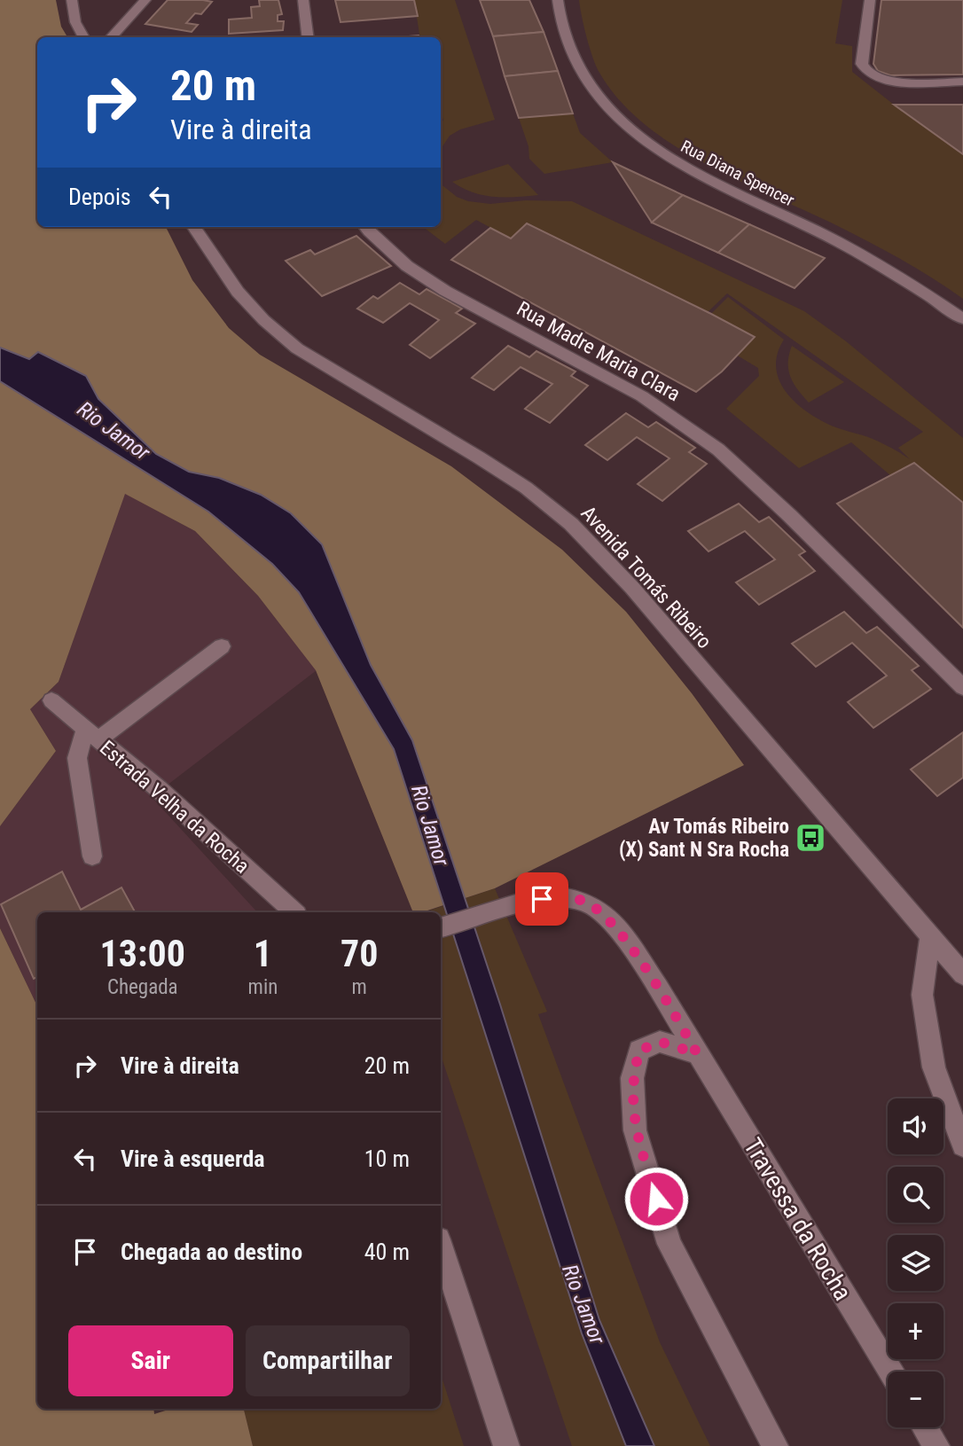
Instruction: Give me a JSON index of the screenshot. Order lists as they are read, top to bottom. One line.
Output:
{"streets":{"street":["Rua Diana Spencer","Rua Madre Maria Clara","Avenida Tomás Ribeiro","Estrada Velha da Rocha","Travessa da Rocha"]},"water":["Rio Jamor"],"places":{"bus stop":["Av Tomás Ribeiro (X) Sant N Sra Rocha"]},"page":{"turn":["20 m","Vire à direita"],"then":"Depois","eta":["13:00","Chegada","1","min","70","m"],"list":[{"name":"Vire à direita","value":"20 m"},{"name":"Vire à esquerda","value":"10 m"},{"name":"Chegada ao destino","value":"40 m"}],"map_buttons":["+","−"],"buttons":["Sair","Compartilhar"]}}
